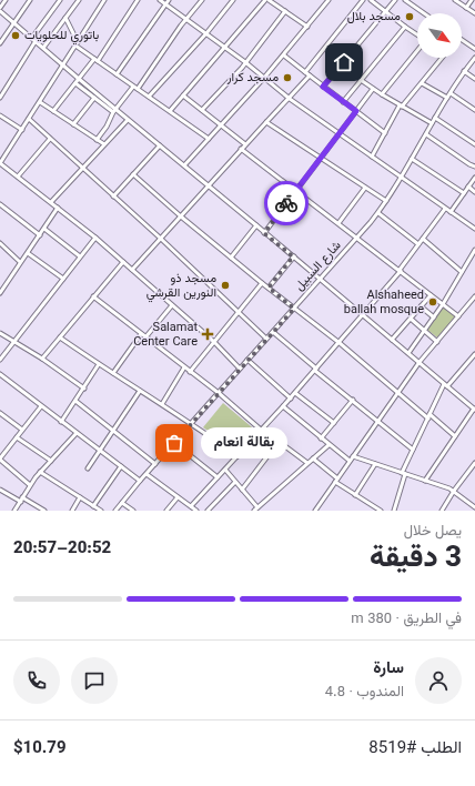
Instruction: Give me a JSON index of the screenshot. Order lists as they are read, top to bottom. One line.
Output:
{"streets":{"street":["شارع السبيل"]},"places":{"other":["مسجد بلال","باتوري للحلويات","مسجد كرار","مسجد ذو النورين القرشي","Alshaheed ballah mosque","بقالة انعام"],"health":["Salamat Center Care"]},"north":"bottom right","page":{"bubble":"بقالة انعام","heading":["3 دقيقة","يصل خلال","20:52–20:57"],"panel":["سارة","المندوب · 4.8","الطلب #8519","$10.79"],"bar":"في الطريق · 380 m"}}
